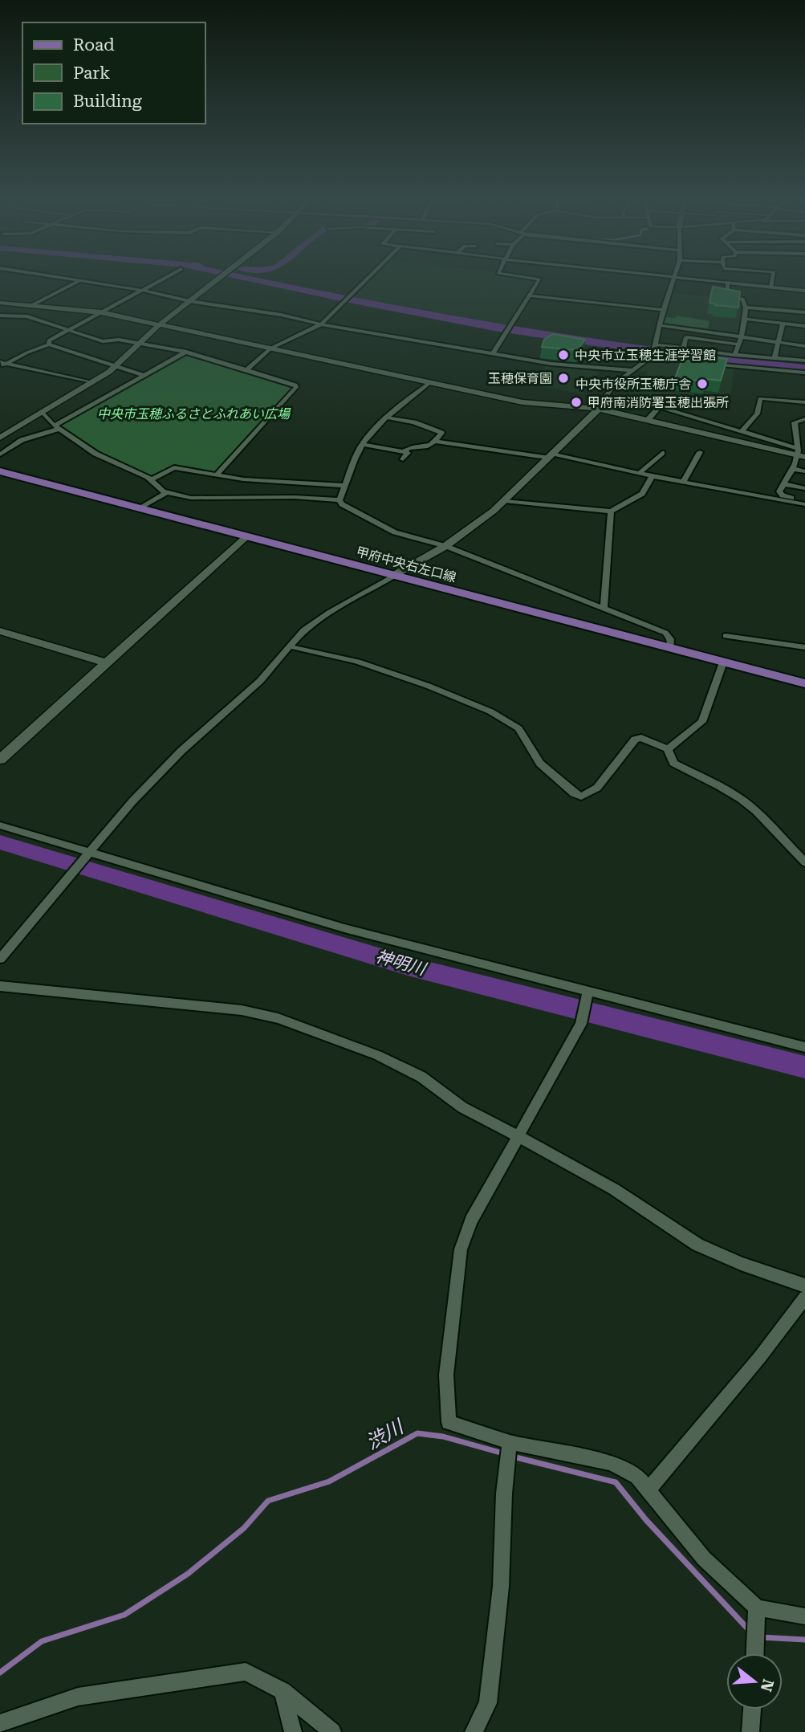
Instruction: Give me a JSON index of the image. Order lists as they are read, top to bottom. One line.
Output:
{"streets":{"main road":["甲府中央右左口線"]},"water":["神明川","渋川"],"parks":["中央市玉穂ふるさとふれあい広場"],"places":["中央市立玉穂生涯学習館","玉穂保育園","中央市役所玉穂庁舎","甲府南消防署玉穂出張所"],"legend":["Road","Park","Building"],"north":"right"}
